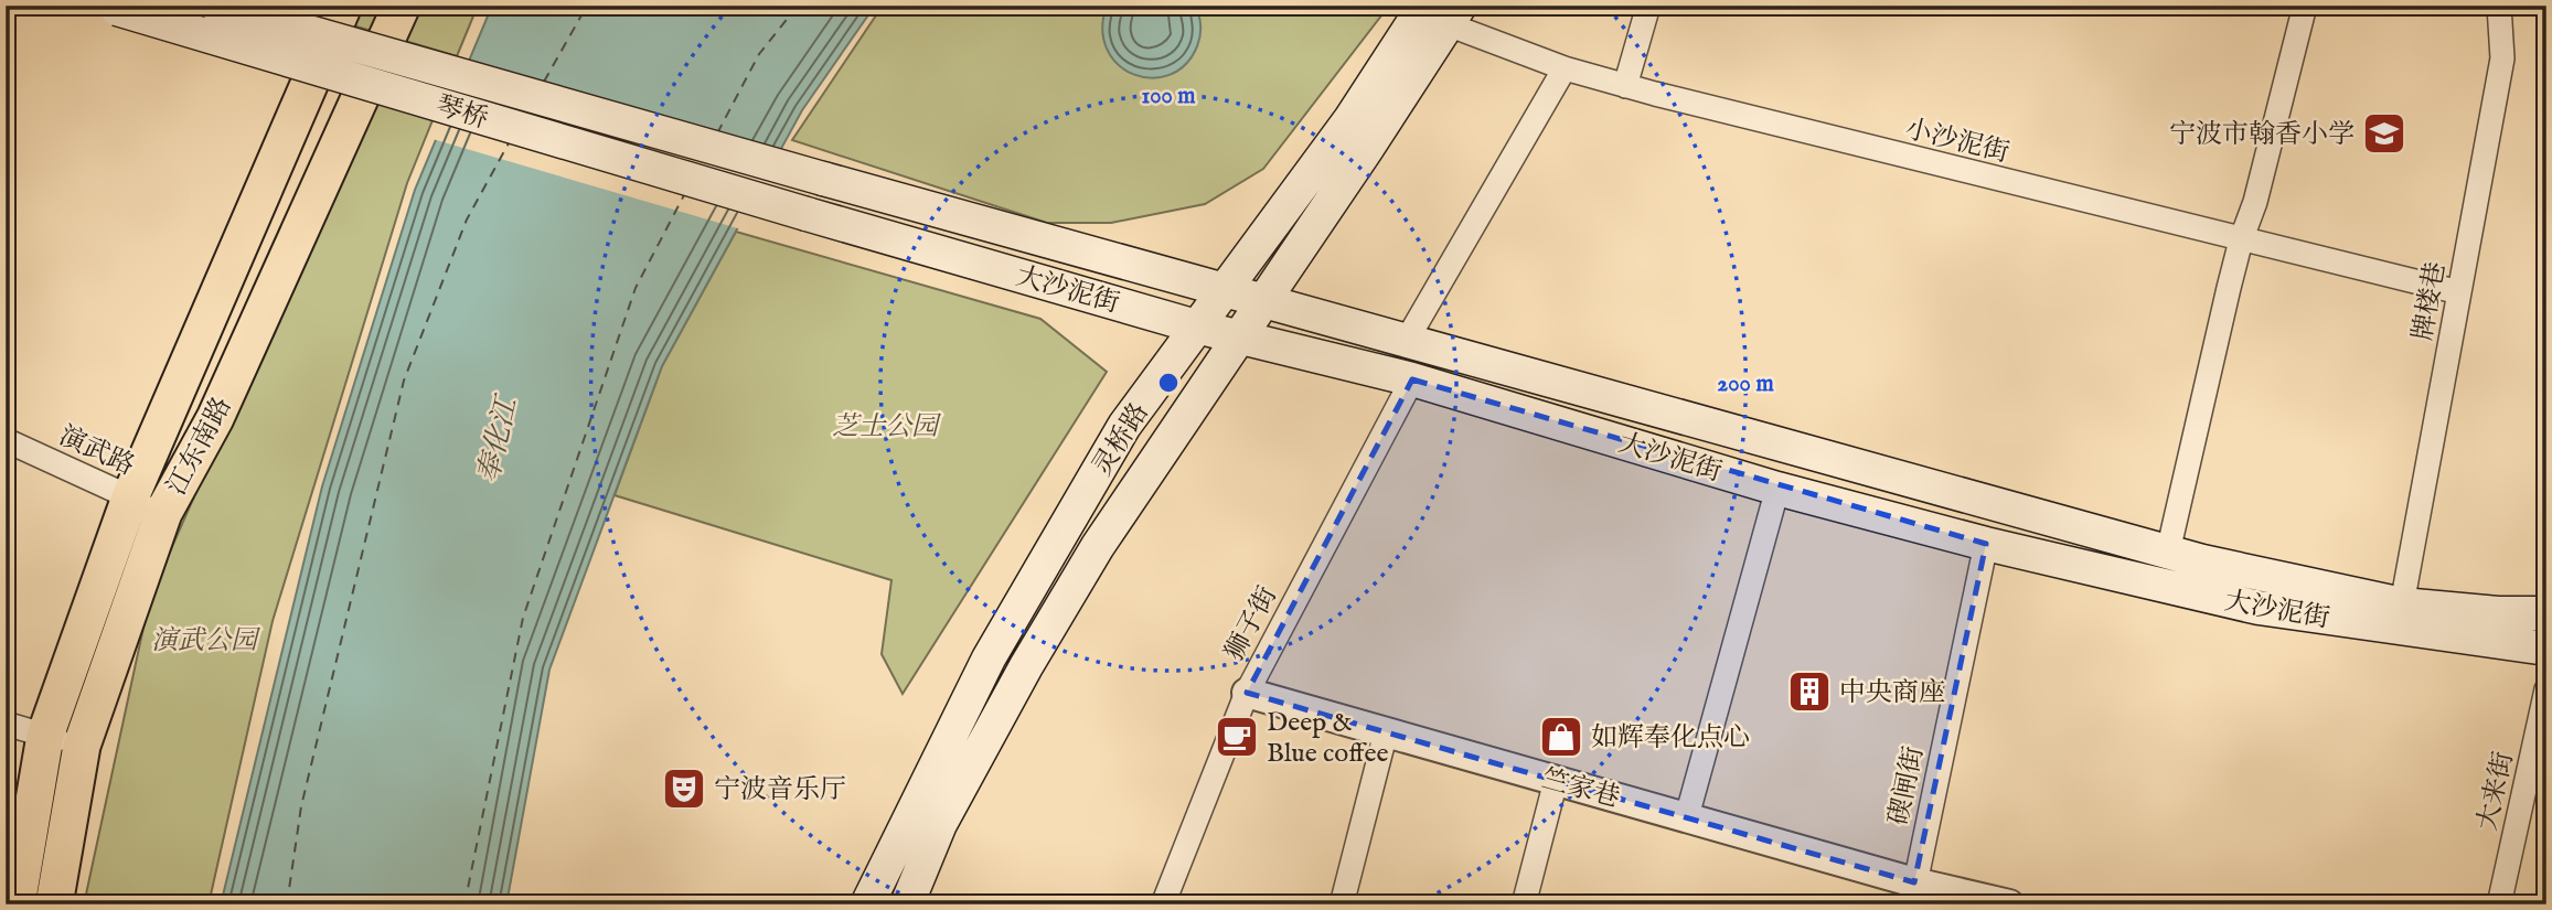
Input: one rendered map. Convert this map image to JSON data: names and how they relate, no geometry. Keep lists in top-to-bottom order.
{
  "streets": {
    "main road": [
      "琴桥",
      "大沙泥街",
      "灵桥路",
      "江东南路"
    ],
    "street": [
      "小沙泥街",
      "牌楼巷",
      "演武路",
      "狮子街",
      "碶闸街",
      "竺家巷",
      "大来街"
    ]
  },
  "crossings": [
    ["琴桥", "大沙泥街"],
    ["小沙泥街", "牌楼巷"],
    ["小沙泥街", "灵桥路"],
    ["大沙泥街", "牌楼巷"],
    ["大沙泥街", "灵桥路"],
    ["大沙泥街", "狮子街"],
    ["大沙泥街", "碶闸街"],
    ["江东南路", "演武路"],
    ["狮子街", "竺家巷"],
    ["碶闸街", "竺家巷"]
  ],
  "water": ["奉化江"],
  "parks": ["芝士公园", "演武公园"],
  "places": {
    "school or university": ["宁波市翰香小学"],
    "building": ["中央商座"],
    "cafe": ["Deep & Blue coffee"],
    "shop": ["如辉奉化点心"],
    "theatre": ["宁波音乐厅"]
  },
  "rings": ["100 m", "200 m"]
}
